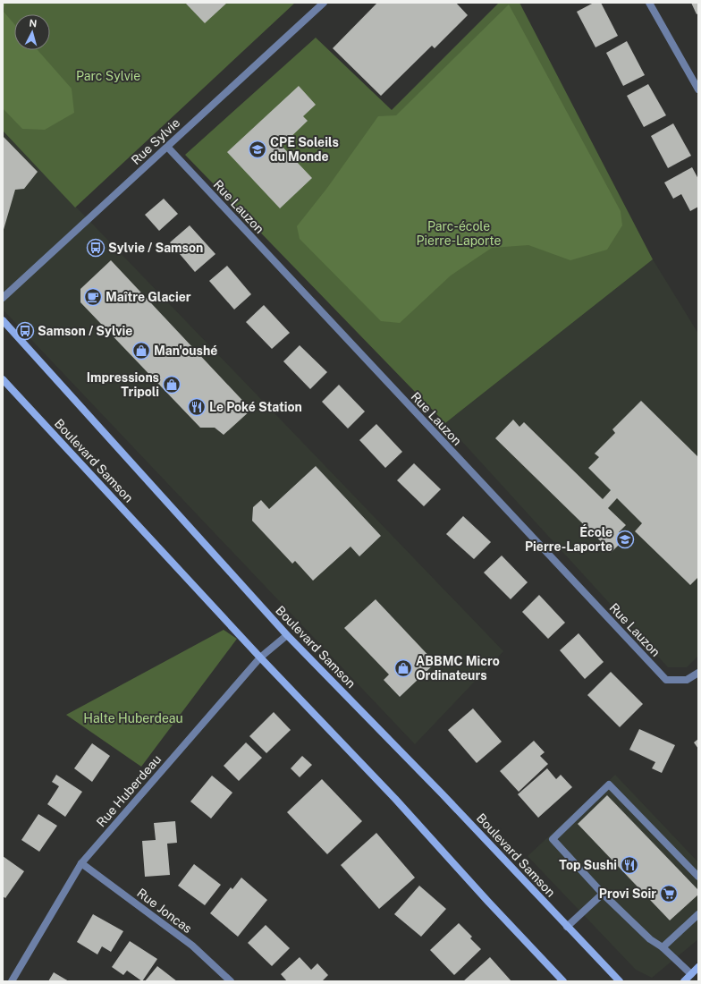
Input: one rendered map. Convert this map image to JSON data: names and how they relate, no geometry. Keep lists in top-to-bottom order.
{
  "streets": {
    "street": [
      "Rue Sylvie",
      "Rue Lauzon",
      "Boulevard Samson",
      "Rue Huberdeau",
      "Rue Joncas"
    ]
  },
  "crossings": [
    ["Rue Sylvie", "Rue Lauzon"],
    ["Boulevard Samson", "Rue Huberdeau"],
    ["Rue Huberdeau", "Rue Joncas"]
  ],
  "parks": ["Parc Sylvie", "Parc-école Pierre-Laporte", "Halte Huberdeau"],
  "places": {
    "school or university": ["CPE Soleils du Monde", "École Pierre-Laporte"],
    "bus stop": ["Sylvie / Samson", "Samson / Sylvie"],
    "cafe": ["Maître Glacier"],
    "shop": ["Man'oushé", "Impressions Tripoli", "ABBMC Micro Ordinateurs"],
    "restaurant": ["Le Poké Station", "Top Sushi"],
    "supermarket": ["Provi Soir"]
  },
  "north": "top"
}
